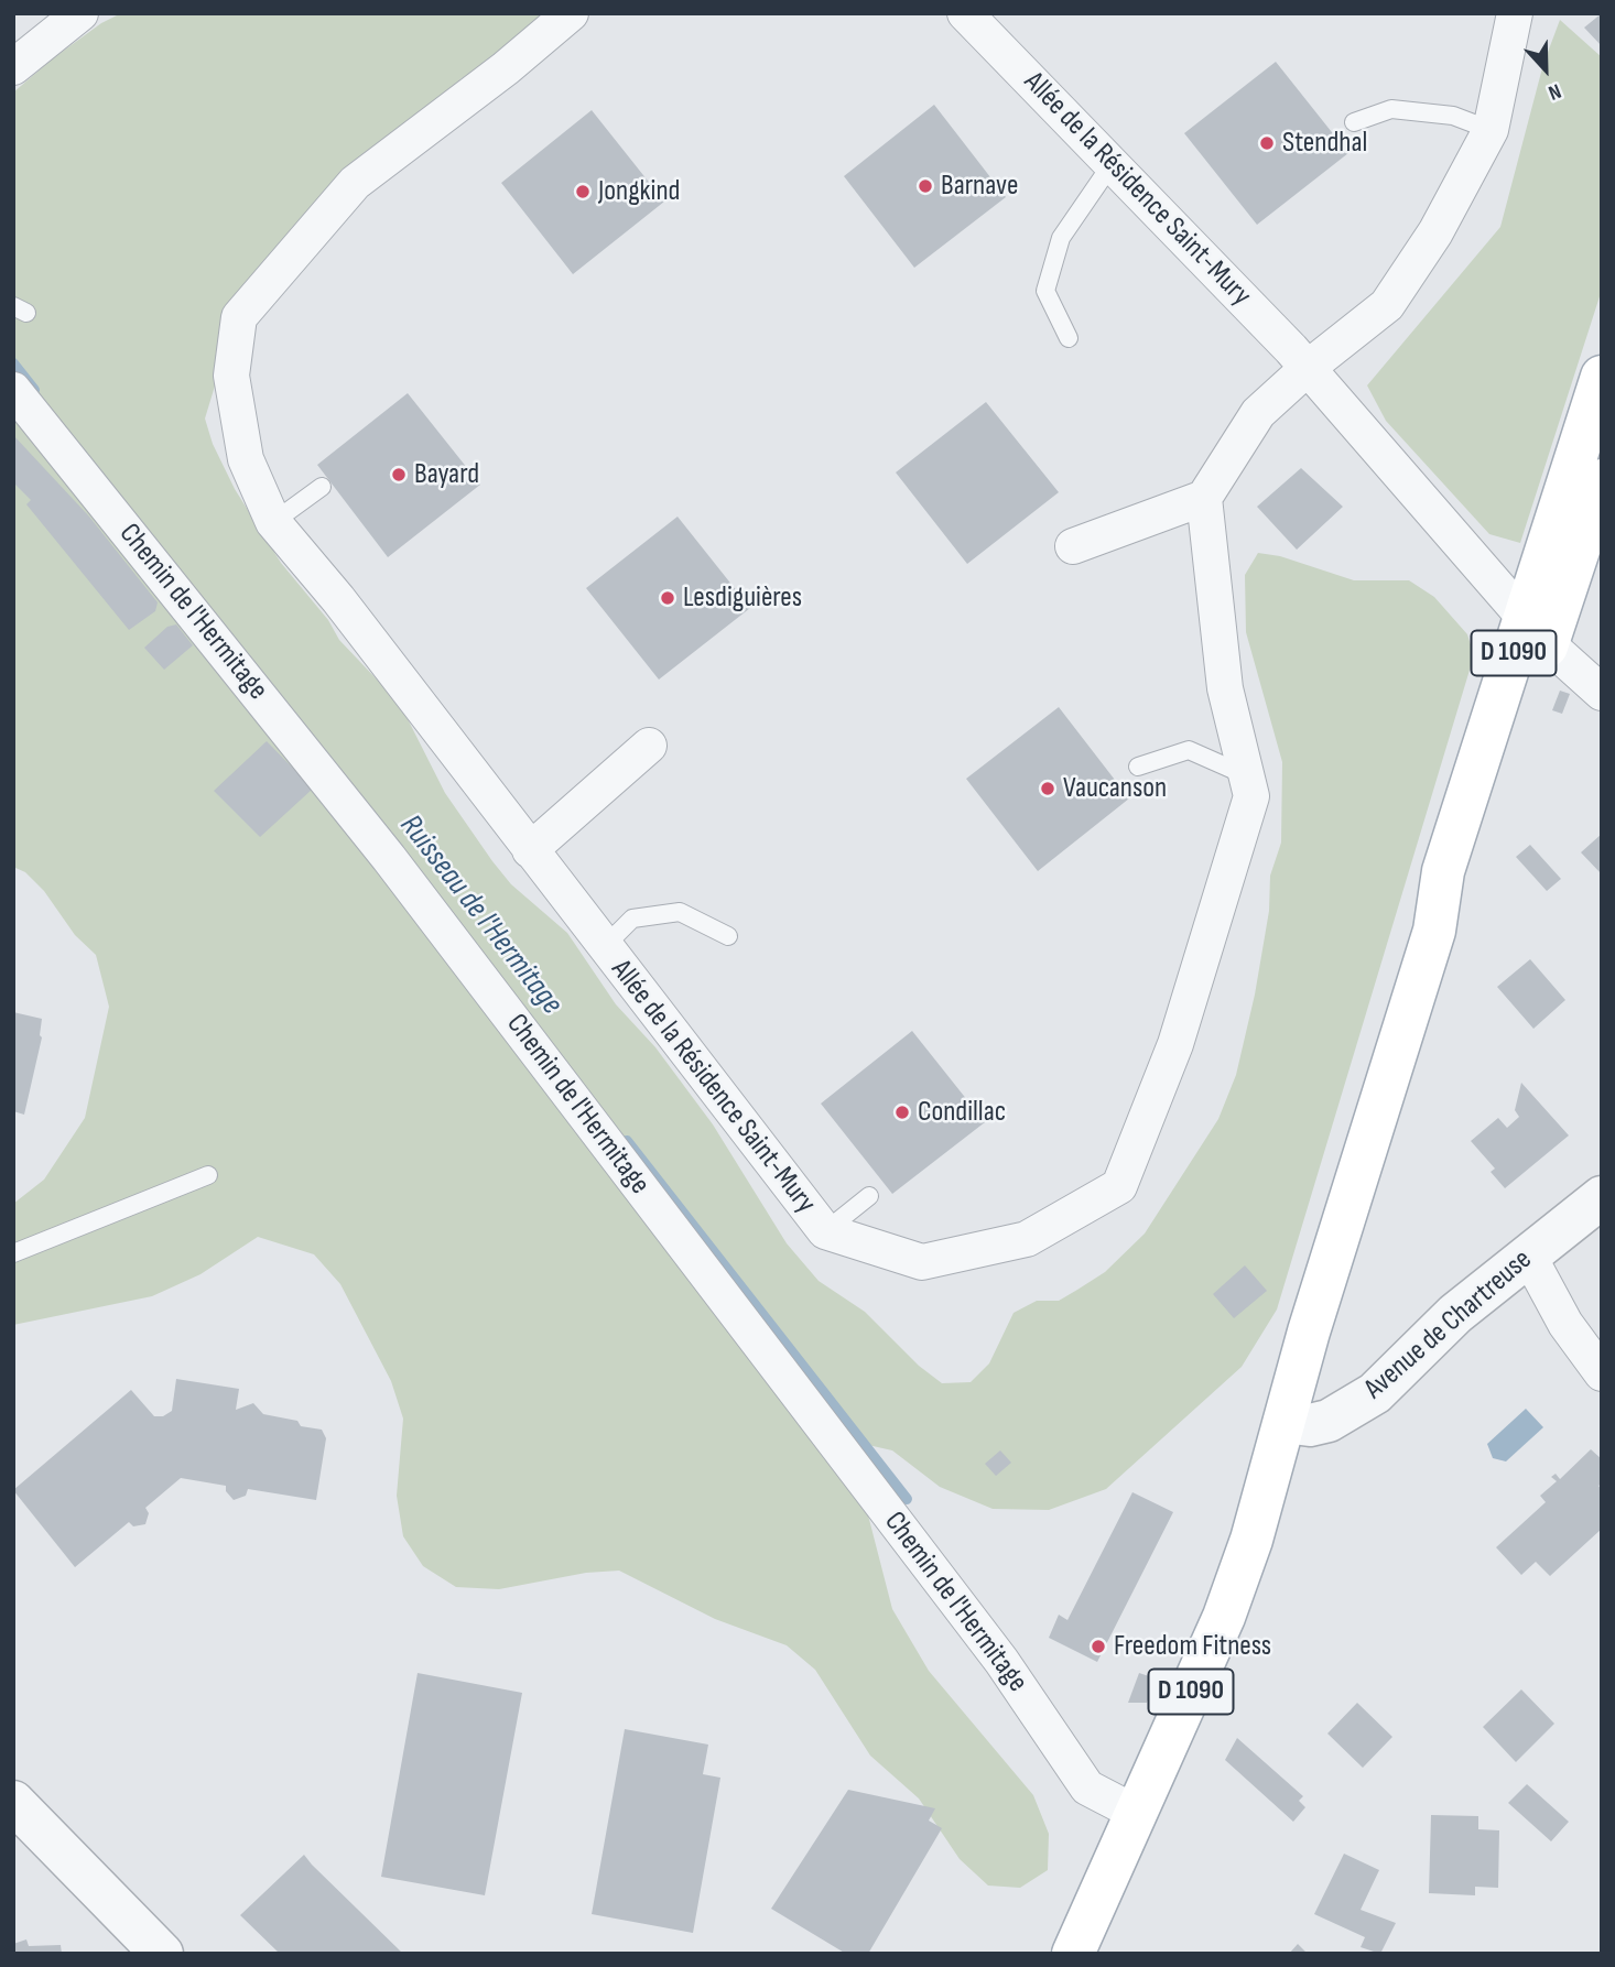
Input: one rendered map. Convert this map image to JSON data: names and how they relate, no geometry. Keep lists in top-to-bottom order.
{
  "streets": {
    "main road": ["D 1090"],
    "street": ["Allée de la Résidence Saint-Mury", "Chemin de l'Hermitage", "Avenue de Chartreuse"]
  },
  "crossings": [
    ["Allée de la Résidence Saint-Mury", "D 1090"],
    ["Chemin de l'Hermitage", "D 1090"],
    ["D 1090", "Avenue de Chartreuse"]
  ],
  "water": ["Ruisseau de l'Hermitage"],
  "places": [
    "Stendhal",
    "Barnave",
    "Jongkind",
    "Bayard",
    "Lesdiguières",
    "Vaucanson",
    "Condillac",
    "Freedom Fitness"
  ],
  "north": "bottom"
}
